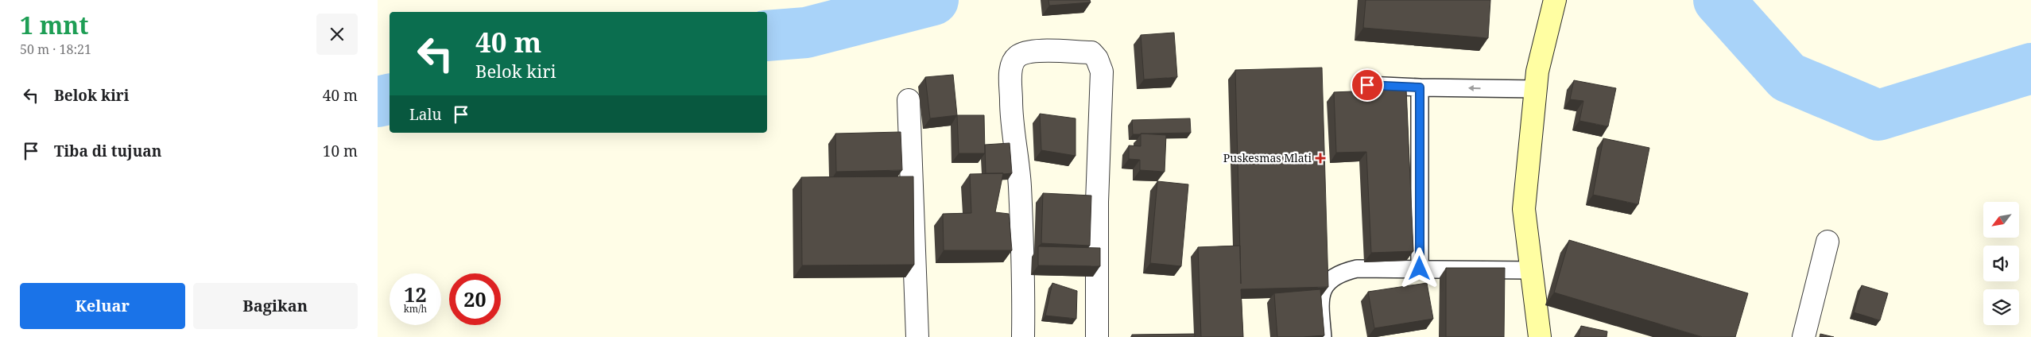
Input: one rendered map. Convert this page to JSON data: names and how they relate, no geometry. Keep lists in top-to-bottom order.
{
  "places": {
    "health": ["Puskesmas Mlati"]
  },
  "north": "bottom left",
  "page": {
    "heading": ["1 mnt", "50 m · 18:21"],
    "turn": ["40 m", "Belok kiri"],
    "list": [
      {
        "name": "Belok kiri",
        "value": "40 m"
      },
      {
        "name": "Tiba di tujuan",
        "value": "10 m"
      }
    ],
    "then": "Lalu",
    "speed": "12 km/h",
    "limit": "20",
    "buttons": ["Keluar", "Bagikan"]
  }
}
